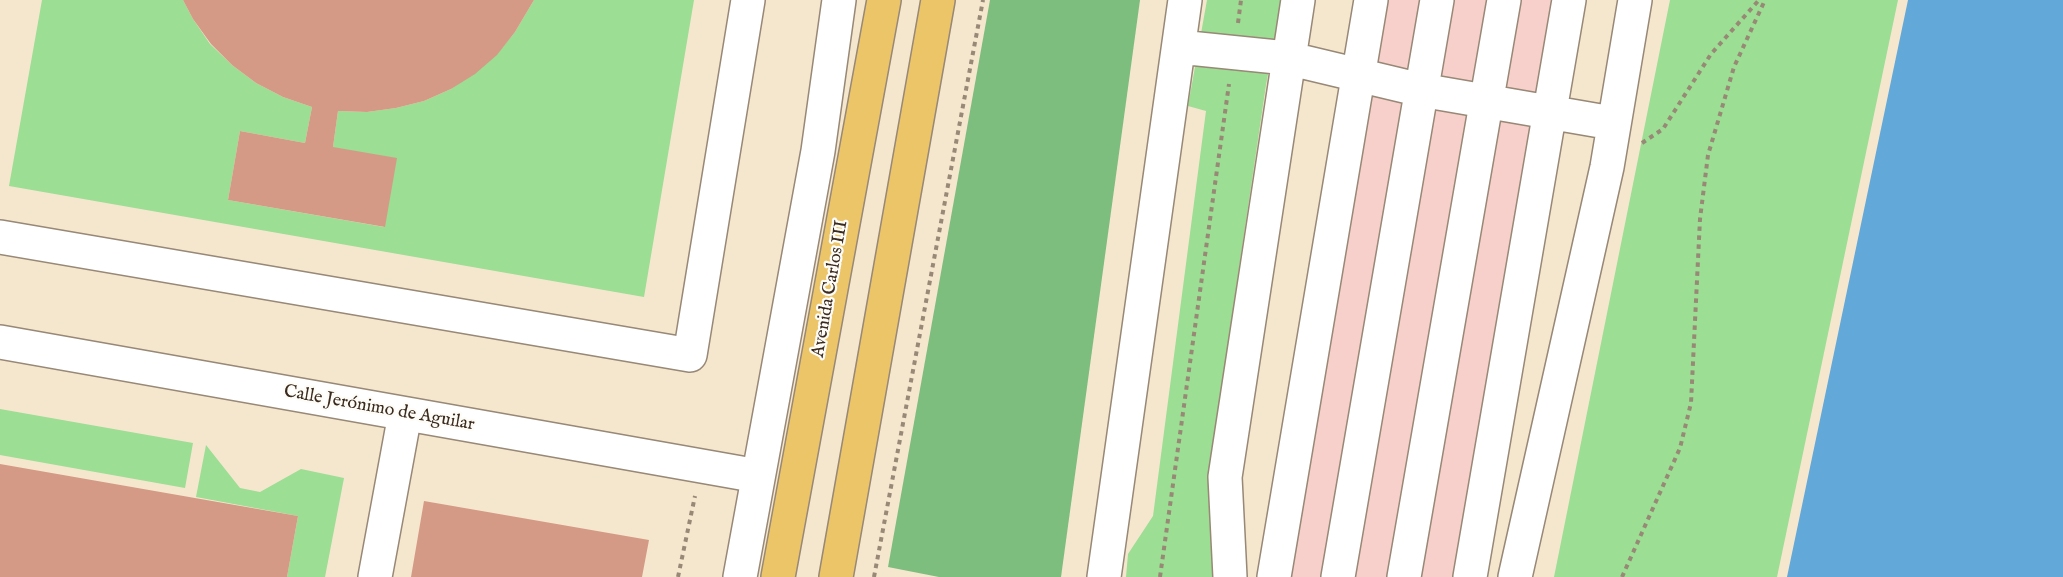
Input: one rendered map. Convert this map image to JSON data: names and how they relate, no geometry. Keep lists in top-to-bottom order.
{
  "streets": {
    "main road": ["Avenida Carlos III"],
    "street": ["Calle Jerónimo de Aguilar"]
  }
}
